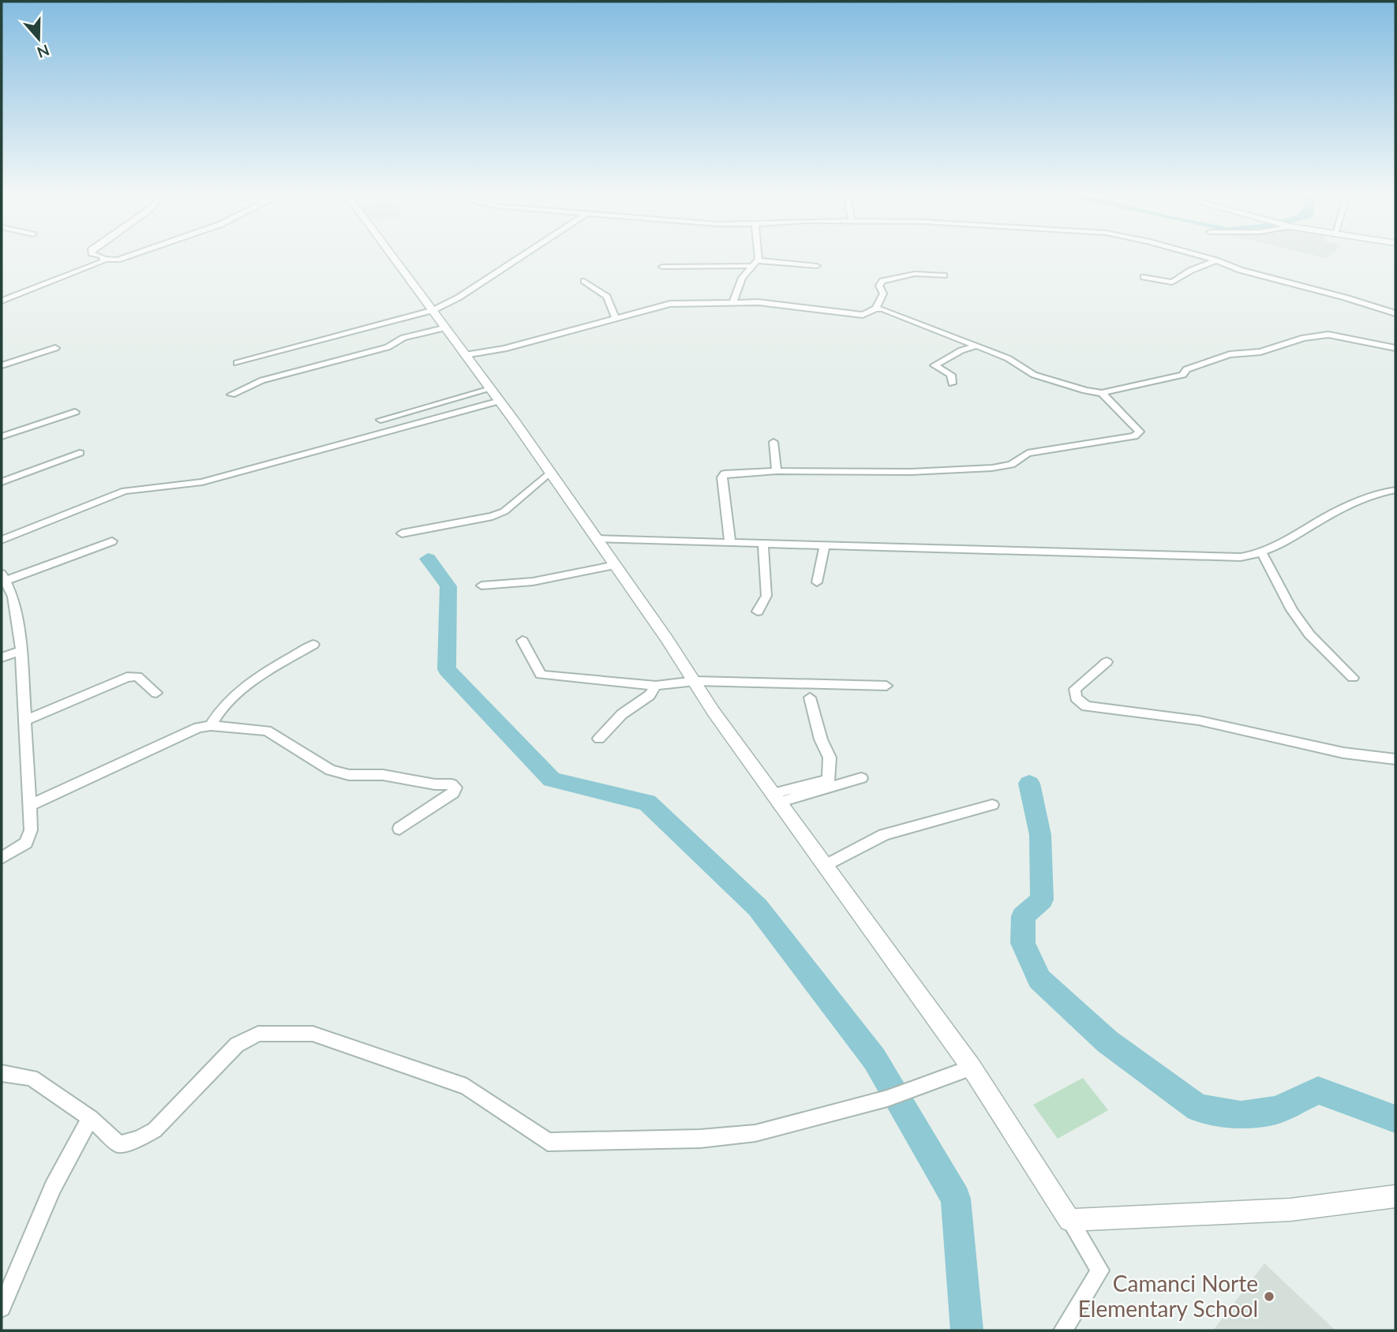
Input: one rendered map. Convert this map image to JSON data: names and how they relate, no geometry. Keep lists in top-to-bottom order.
{
  "places": ["Camanci Norte Elementary School"],
  "north": "bottom"
}
